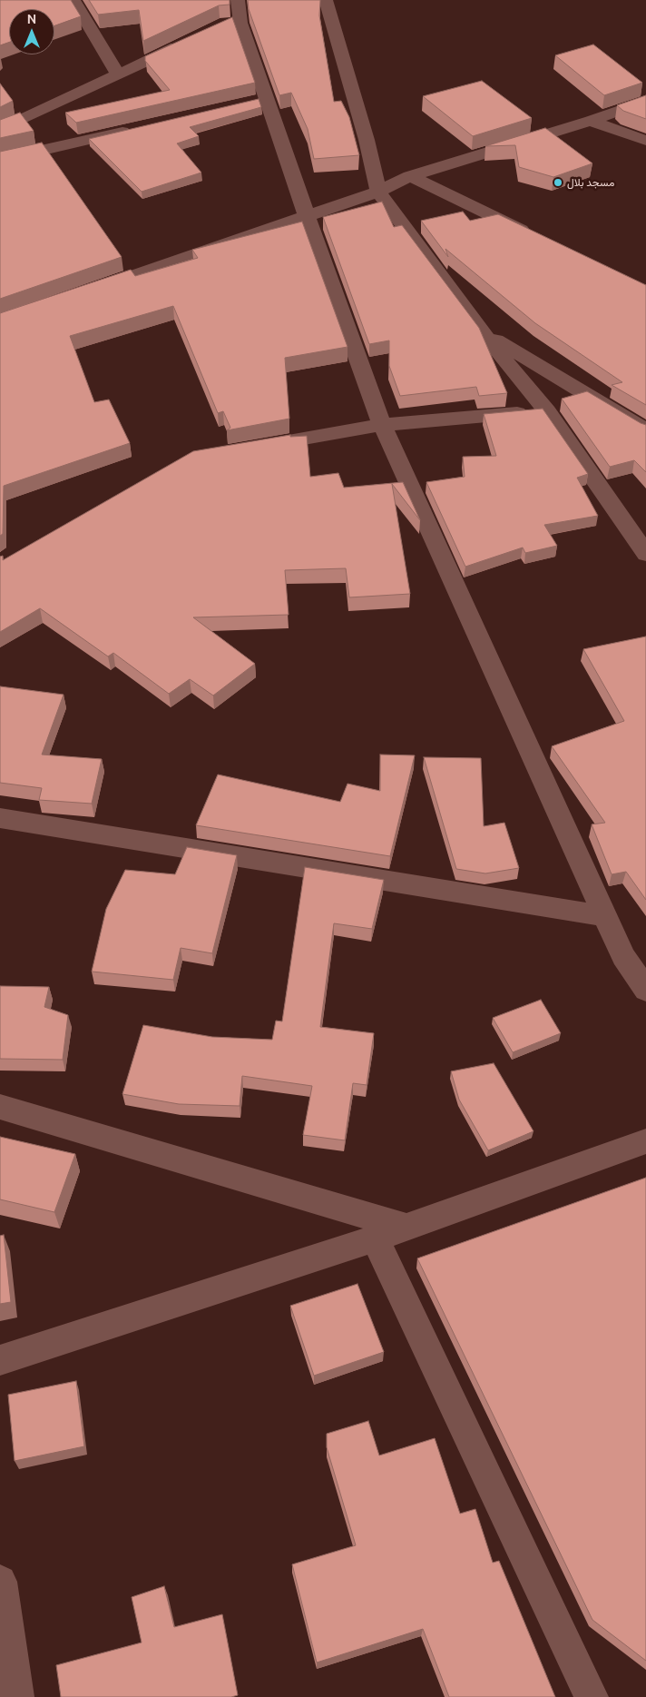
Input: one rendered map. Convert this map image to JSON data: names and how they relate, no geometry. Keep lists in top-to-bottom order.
{
  "places": ["مسجد بلال"],
  "north": "top"
}
